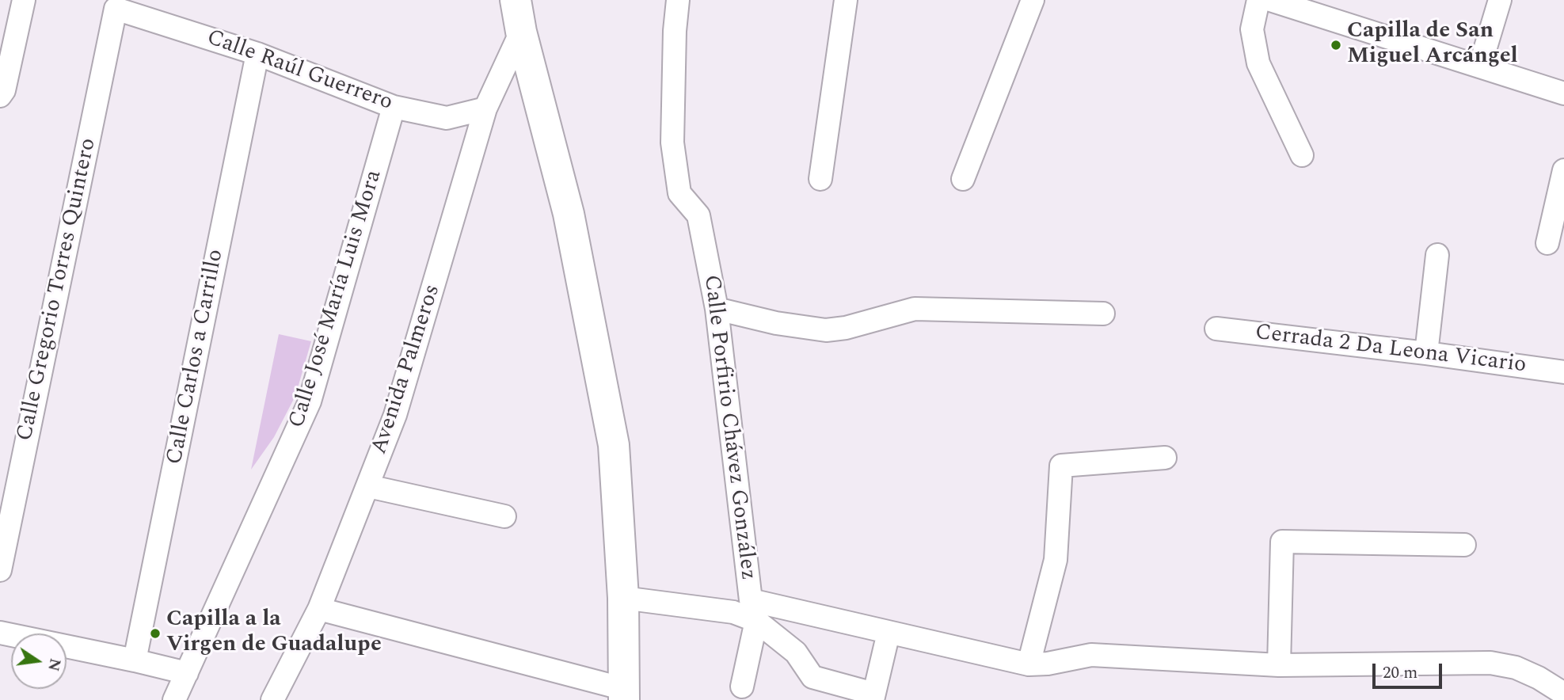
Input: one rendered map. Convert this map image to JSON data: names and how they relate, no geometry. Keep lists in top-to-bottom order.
{
  "streets": {
    "street": [
      "Calle Raúl Guerrero",
      "Calle Gregorio Torres Quintero",
      "Calle José María Luis Mora",
      "Cerrada 2 Da Leona Vicario",
      "Calle Carlos a Carrillo",
      "Avenida Palmeros",
      "Calle Porfirio Chávez González"
    ]
  },
  "crossings": [
    ["Calle Raúl Guerrero", "Calle Gregorio Torres Quintero"],
    ["Calle Raúl Guerrero", "Calle José María Luis Mora"],
    ["Calle Raúl Guerrero", "Calle Carlos a Carrillo"],
    ["Calle Raúl Guerrero", "Avenida Palmeros"]
  ],
  "places": ["Capilla de San Miguel Arcángel", "Capilla a la Virgen de Guadalupe"],
  "scale_bar": "20 m",
  "north": "right"
}
